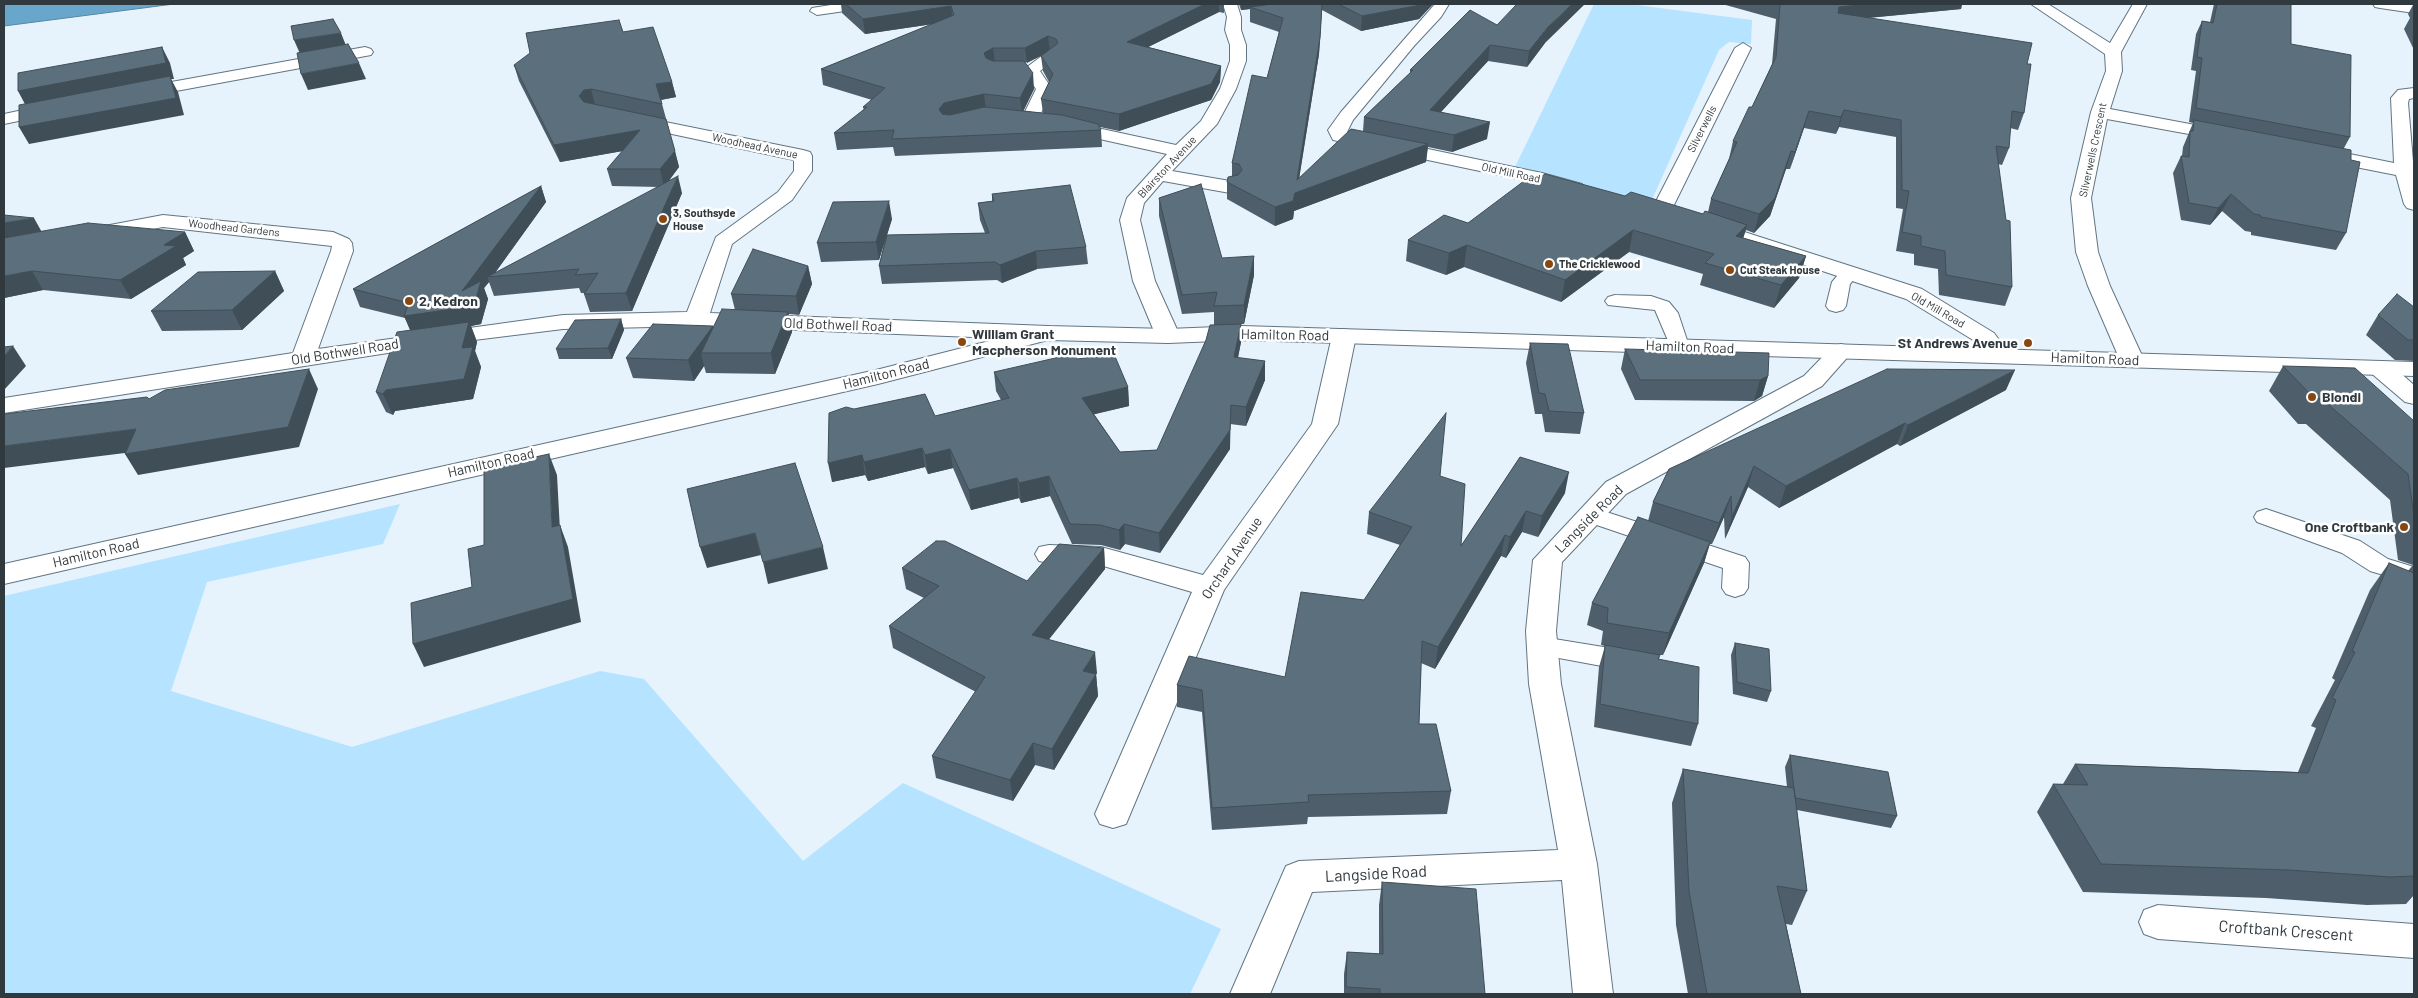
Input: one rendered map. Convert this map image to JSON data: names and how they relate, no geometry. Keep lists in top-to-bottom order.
{
  "streets": {
    "street": [
      "Silverwells",
      "Woodhead Avenue",
      "Silverwells Crescent",
      "Blairston Avenue",
      "Old Mill Road",
      "Woodhead Gardens",
      "Old Bothwell Road",
      "Hamilton Road",
      "Langside Road",
      "Orchard Avenue",
      "Croftbank Crescent"
    ]
  },
  "crossings": [
    ["Silverwells", "Old Mill Road"],
    ["Woodhead Avenue", "Old Bothwell Road"],
    ["Silverwells Crescent", "Hamilton Road"],
    ["Blairston Avenue", "Hamilton Road"],
    ["Old Mill Road", "Hamilton Road"],
    ["Woodhead Gardens", "Old Bothwell Road"],
    ["Old Bothwell Road", "Hamilton Road"],
    ["Hamilton Road", "Langside Road"],
    ["Hamilton Road", "Orchard Avenue"]
  ],
  "places": [
    "3, Southsyde House",
    "The Cricklewood",
    "Cut Steak House",
    "2, Kedron",
    "William Grant Macpherson Monument",
    "St Andrews Avenue",
    "Blondi",
    "One Croftbank"
  ]
}
